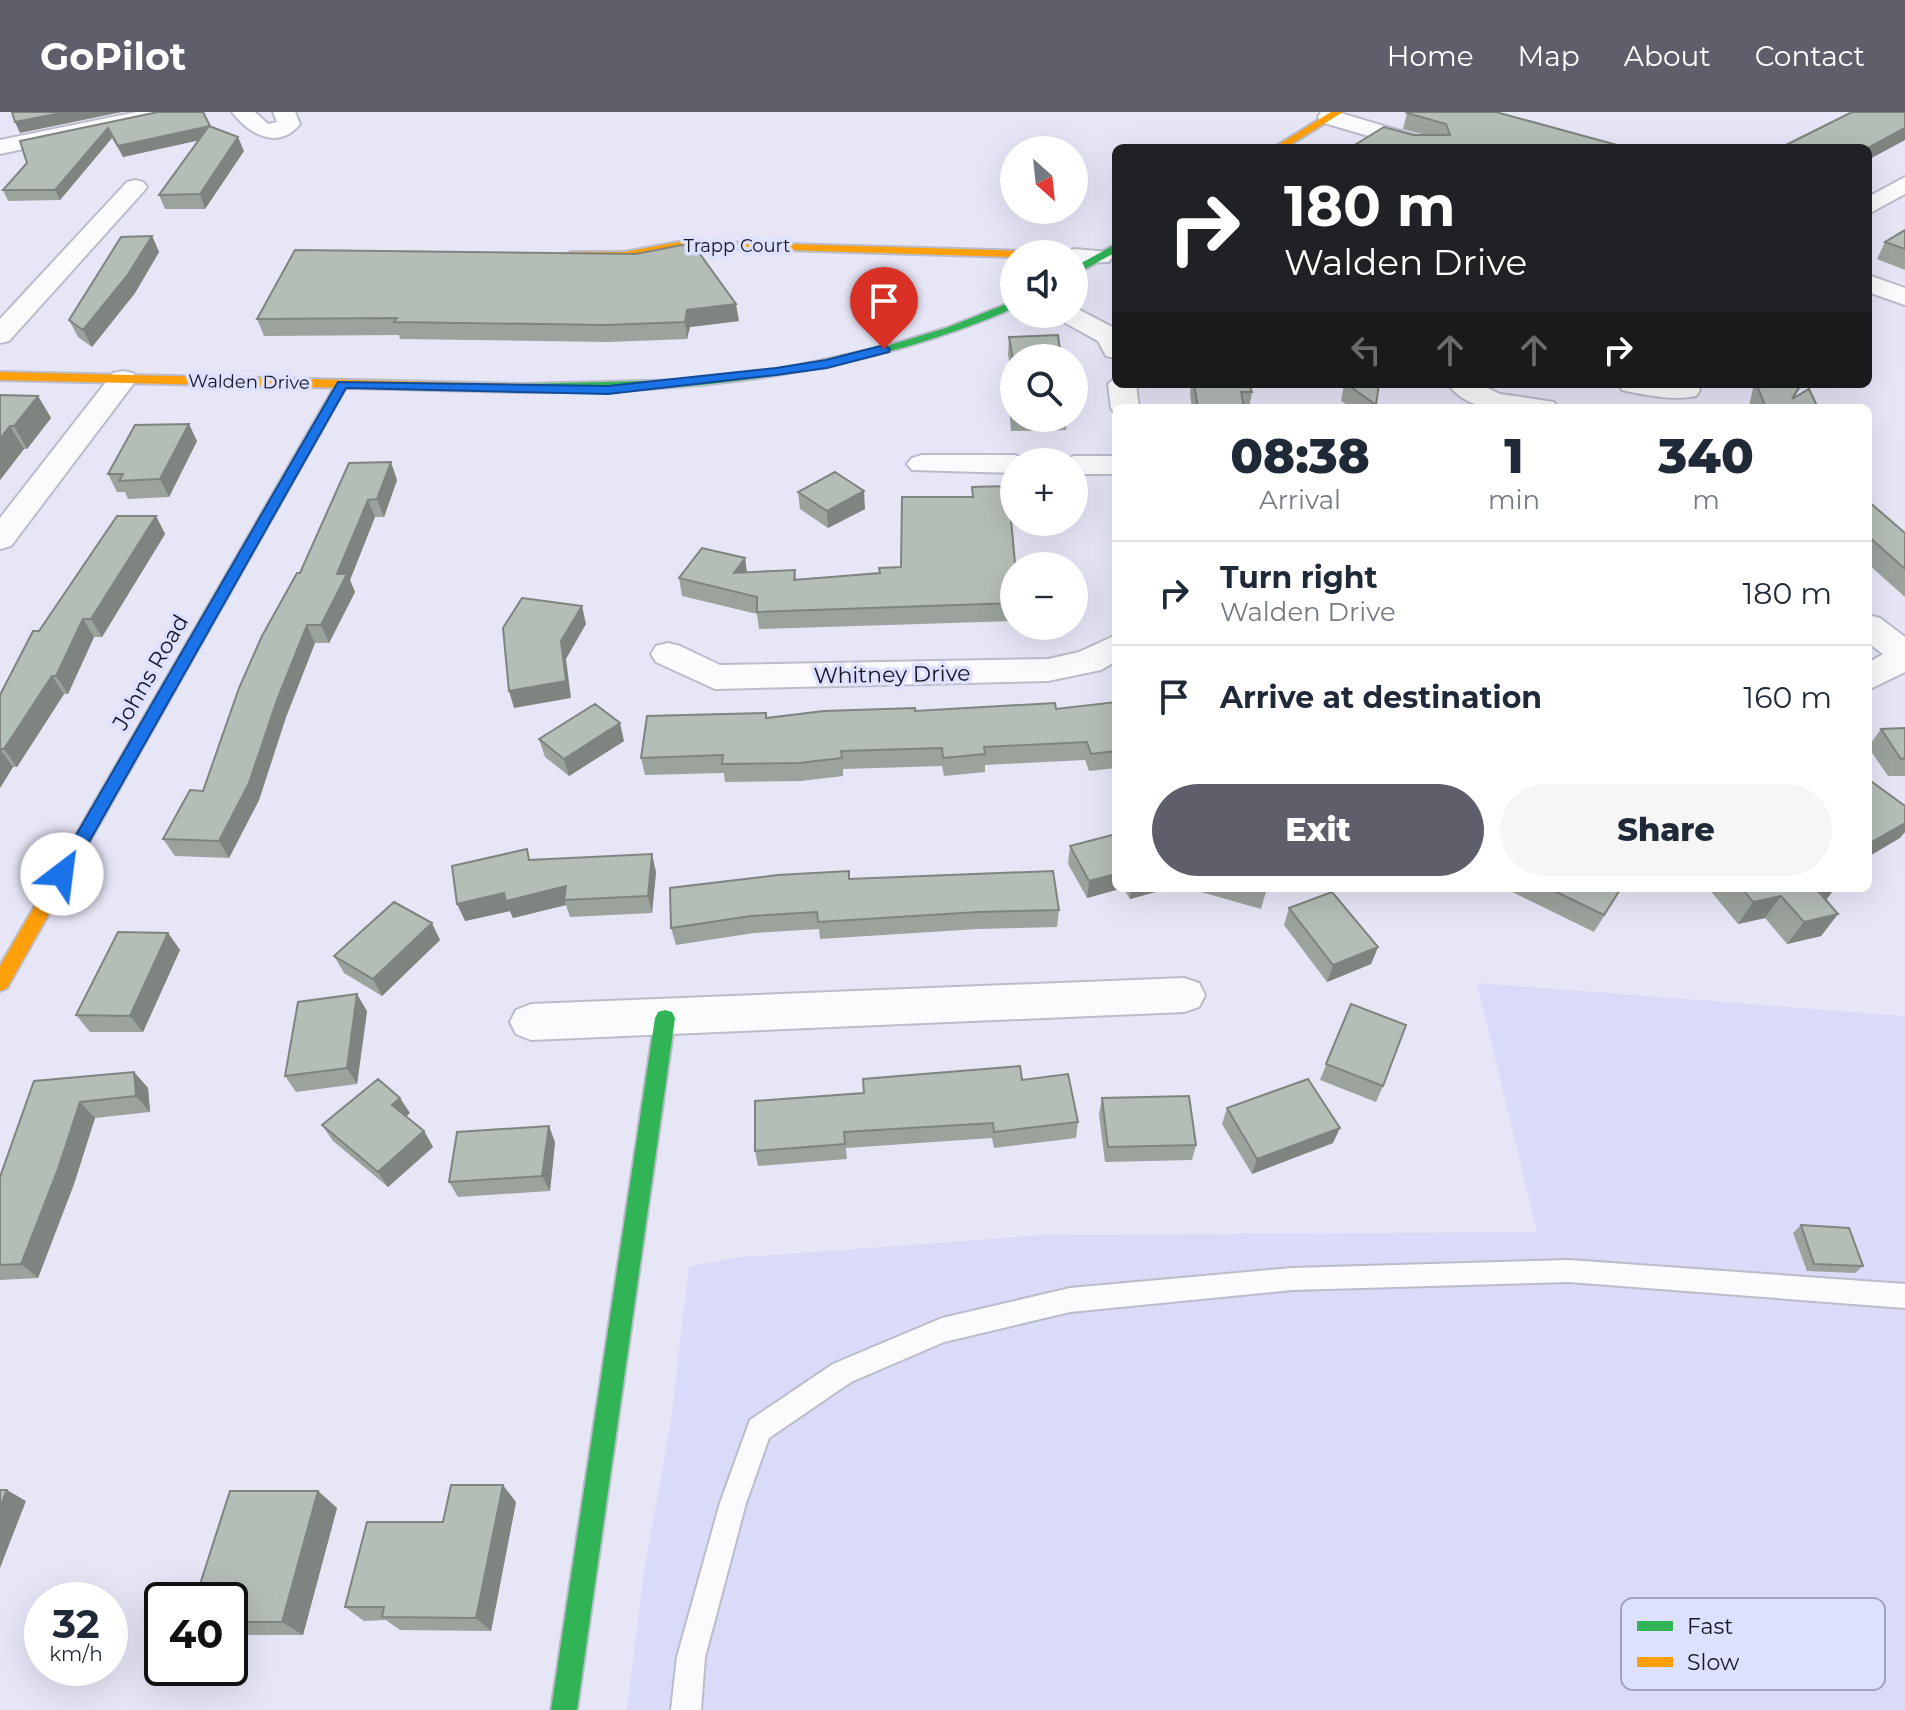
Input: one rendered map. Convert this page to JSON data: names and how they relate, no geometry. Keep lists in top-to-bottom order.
{
  "streets": {
    "street": [
      "Trapp Court",
      "Walden Drive",
      "Johns Road",
      "Whitney Drive"
    ]
  },
  "crossings": [
    ["Walden Drive", "Johns Road"]
  ],
  "legend": ["Fast", "Slow"],
  "north": "bottom right",
  "page": {
    "header": "GoPilot",
    "nav": [
      "Home",
      "Map",
      "About",
      "Contact"
    ],
    "map_buttons": ["+", "−"],
    "turn": ["180 m", "Walden Drive"],
    "eta": [
      "08:38",
      "Arrival",
      "1",
      "min",
      "340",
      "m"
    ],
    "list": [
      {
        "name": "Turn right",
        "note": "Walden Drive",
        "value": "180 m"
      },
      {
        "name": "Arrive at destination",
        "value": "160 m"
      }
    ],
    "buttons": ["Exit", "Share"],
    "speed": "32 km/h",
    "limit": "40"
  }
}
